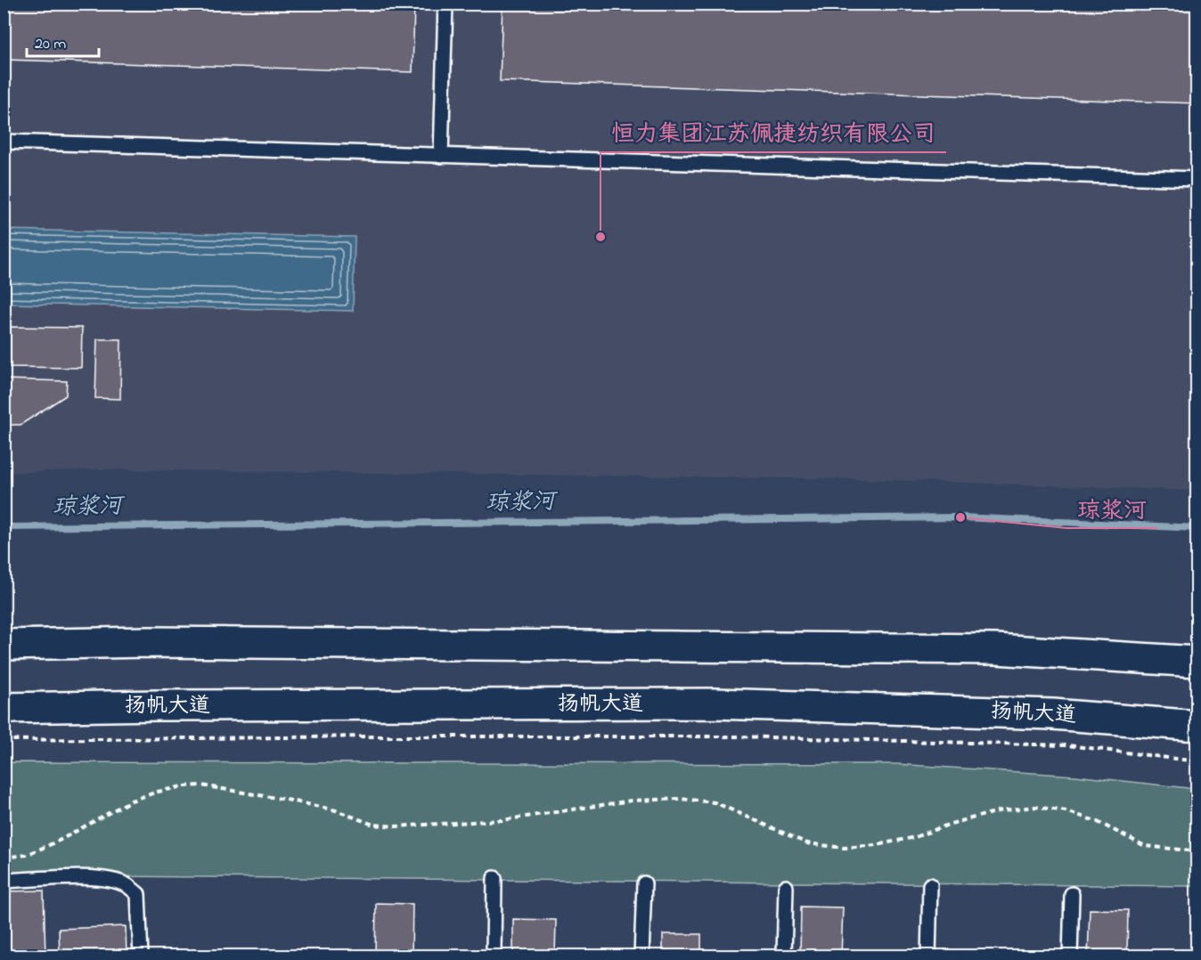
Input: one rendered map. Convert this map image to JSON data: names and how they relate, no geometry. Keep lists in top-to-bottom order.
{
  "streets": {
    "main road": ["扬帆大道"]
  },
  "water": ["琼浆河"],
  "places": ["恒力集团江苏佩捷纺织有限公司", "琼浆河"],
  "scale_bar": "20 m"
}
